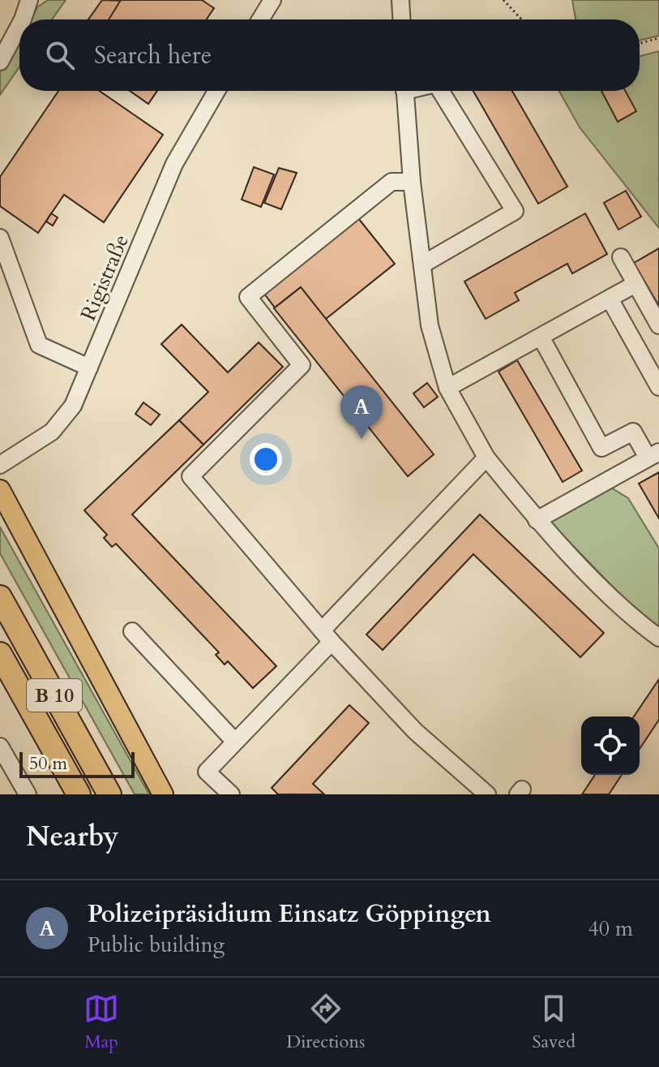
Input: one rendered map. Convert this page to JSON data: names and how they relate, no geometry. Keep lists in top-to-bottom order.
{
  "streets": {
    "highway": ["B 10"],
    "street": ["Rigistraße"]
  },
  "scale_bar": "50 m",
  "page": {
    "search": "Search here",
    "pins": "A",
    "scale": "50 m",
    "heading": "Nearby",
    "list": [
      {
        "mark": "A",
        "name": "Polizeipräsidium Einsatz Göppingen",
        "note": "Public building",
        "value": "40 m"
      }
    ],
    "nav": ["Map", "Directions", "Saved"]
  }
}
